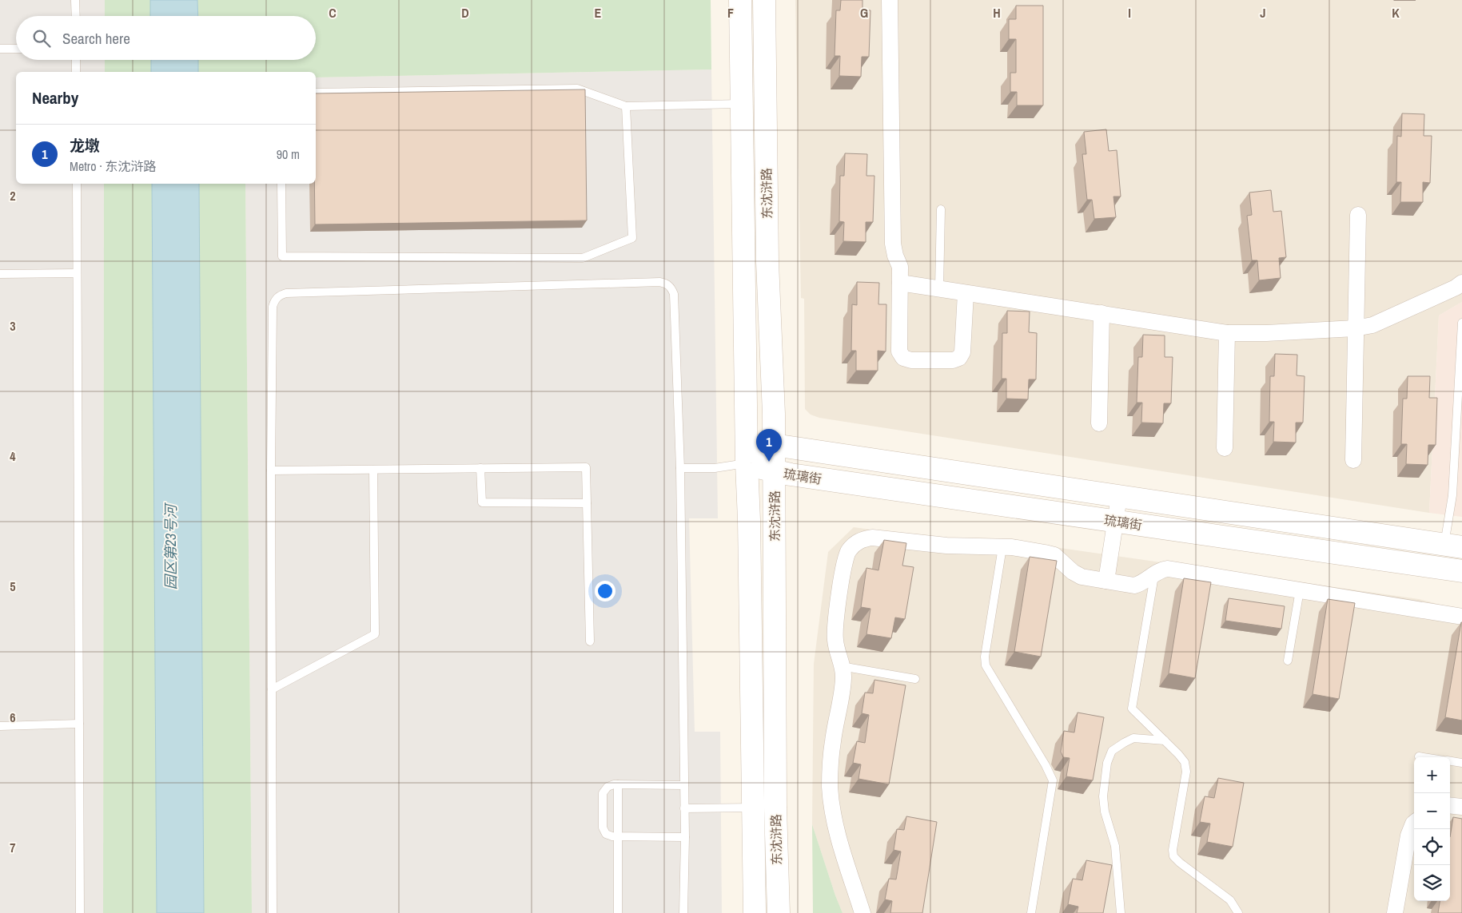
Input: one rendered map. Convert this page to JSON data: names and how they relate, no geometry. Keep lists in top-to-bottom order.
{
  "streets": {
    "main road": ["东沈浒路", "琉璃街"]
  },
  "crossings": [
    ["东沈浒路", "琉璃街"]
  ],
  "water": ["园区第23号河"],
  "page": {
    "search": "Search here",
    "heading": "Nearby",
    "list": [
      {
        "mark": "1",
        "name": "龙墩",
        "note": "Metro · 东沈浒路",
        "value": "90 m"
      }
    ],
    "pins": "1",
    "map_buttons": ["+", "−"]
  },
  "grid": {
    "columns": [
      "C",
      "D",
      "E",
      "F",
      "G",
      "H",
      "I",
      "J",
      "K"
    ],
    "rows": [
      "2",
      "3",
      "4",
      "5",
      "6",
      "7"
    ]
  }
}
